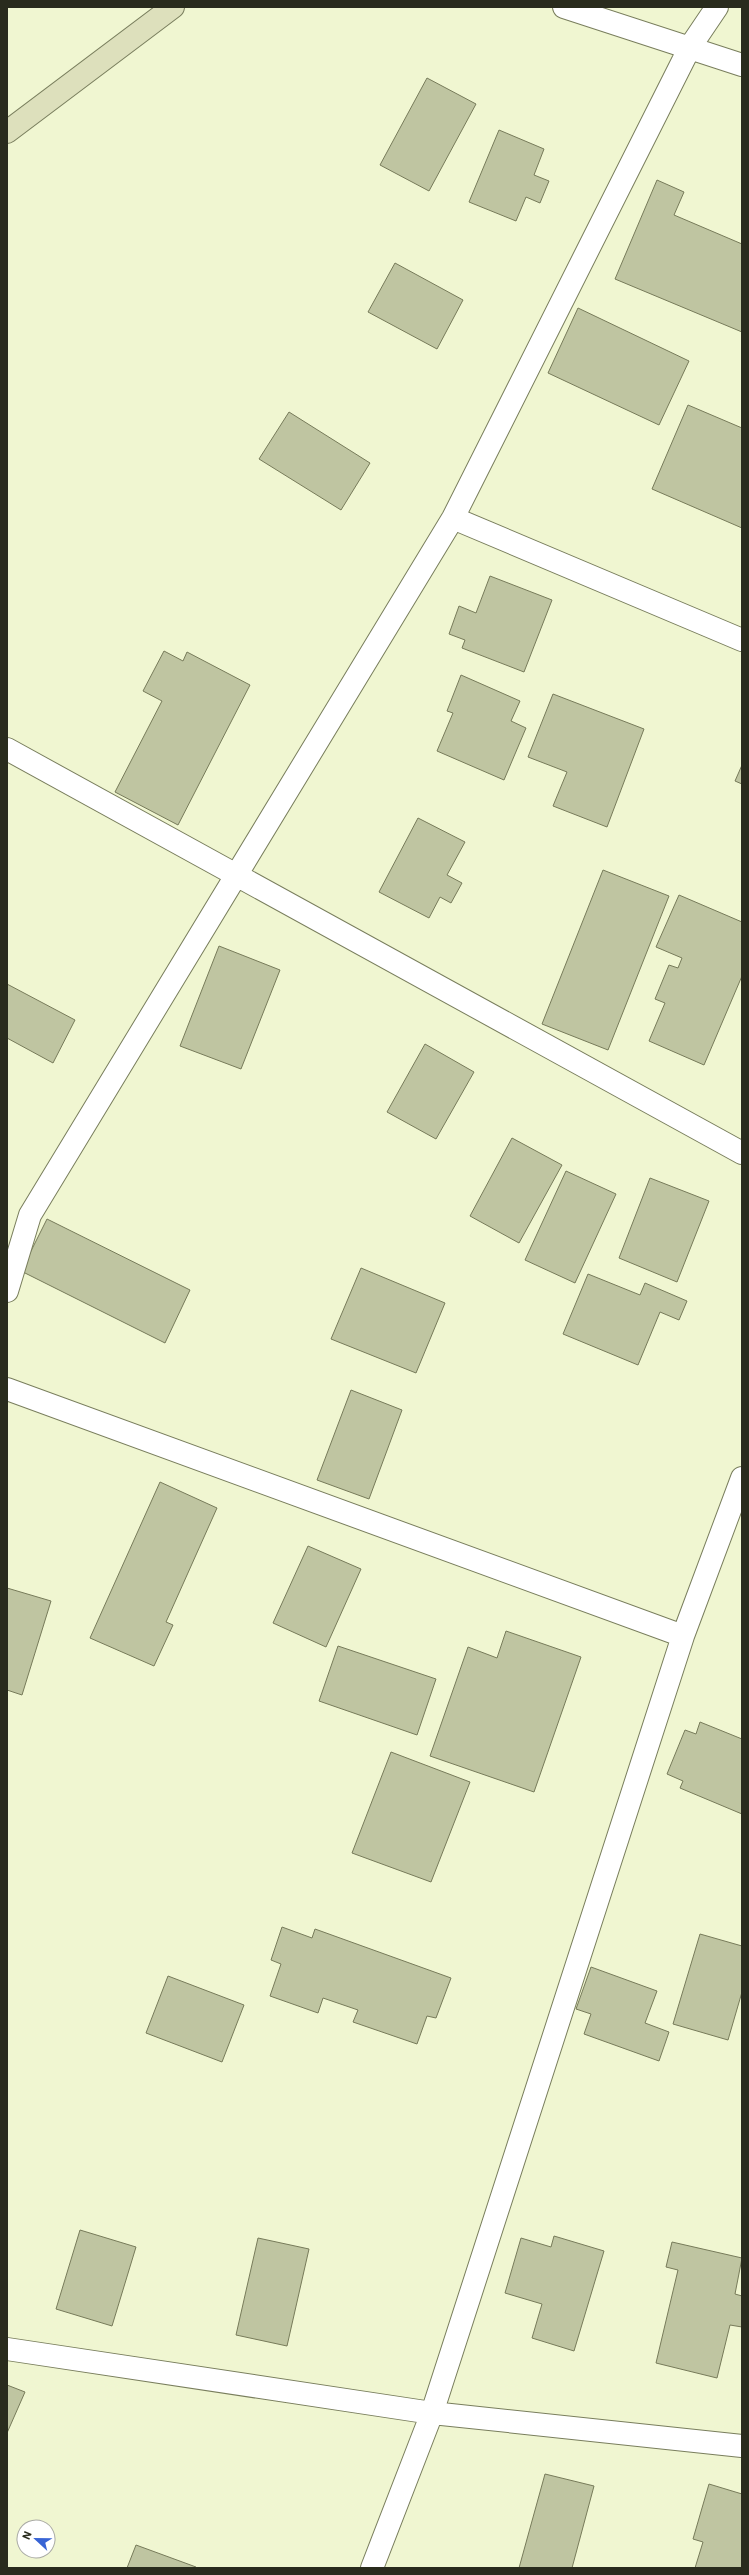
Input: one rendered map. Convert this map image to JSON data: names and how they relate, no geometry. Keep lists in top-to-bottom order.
{
  "north": "left"
}
